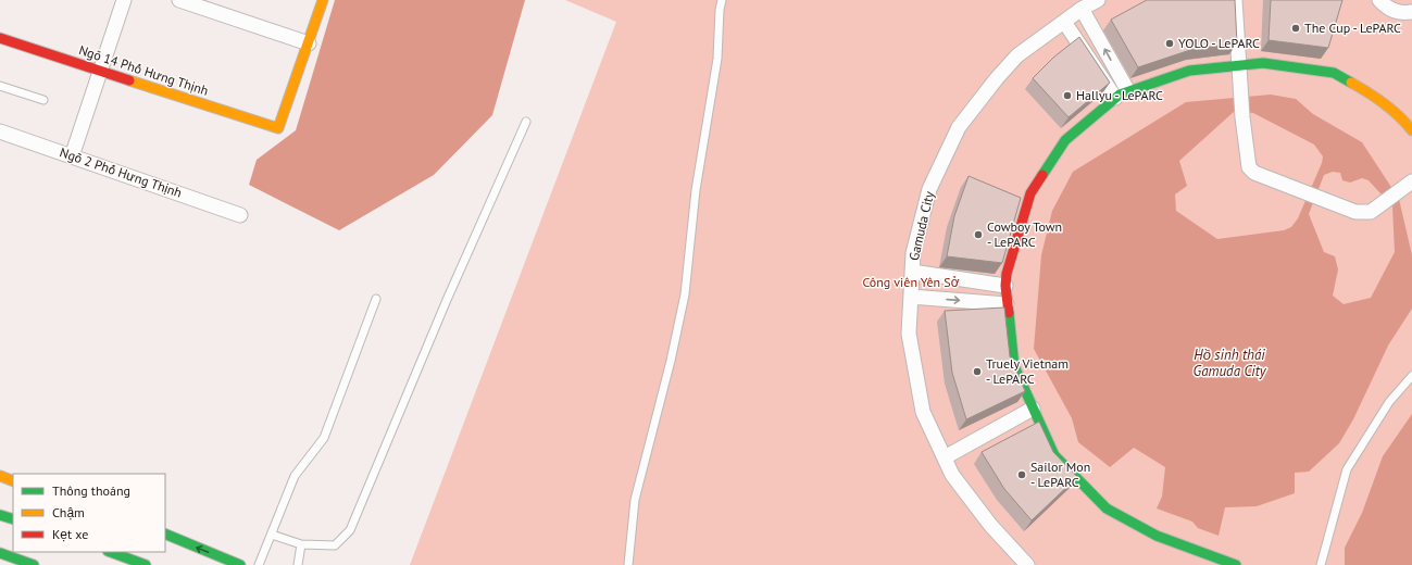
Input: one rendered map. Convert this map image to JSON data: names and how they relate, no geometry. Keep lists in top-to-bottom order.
{
  "streets": {
    "main road": ["Ngõ 14 Phố Hưng Thịnh"],
    "street": ["Ngõ 2 Phố Hưng Thịnh", "Gamuda City"]
  },
  "water": ["Hồ sinh thái Gamuda City"],
  "parks": ["Công viên Yên Sở"],
  "places": [
    "The Cup - LePARC",
    "YOLO - LePARC",
    "Hallyu - LePARC",
    "Cowboy Town - LePARC",
    "Truely Vietnam - LePARC",
    "Sailor Mon - LePARC"
  ],
  "legend": ["Thông thoáng", "Chậm", "Kẹt xe"]
}
